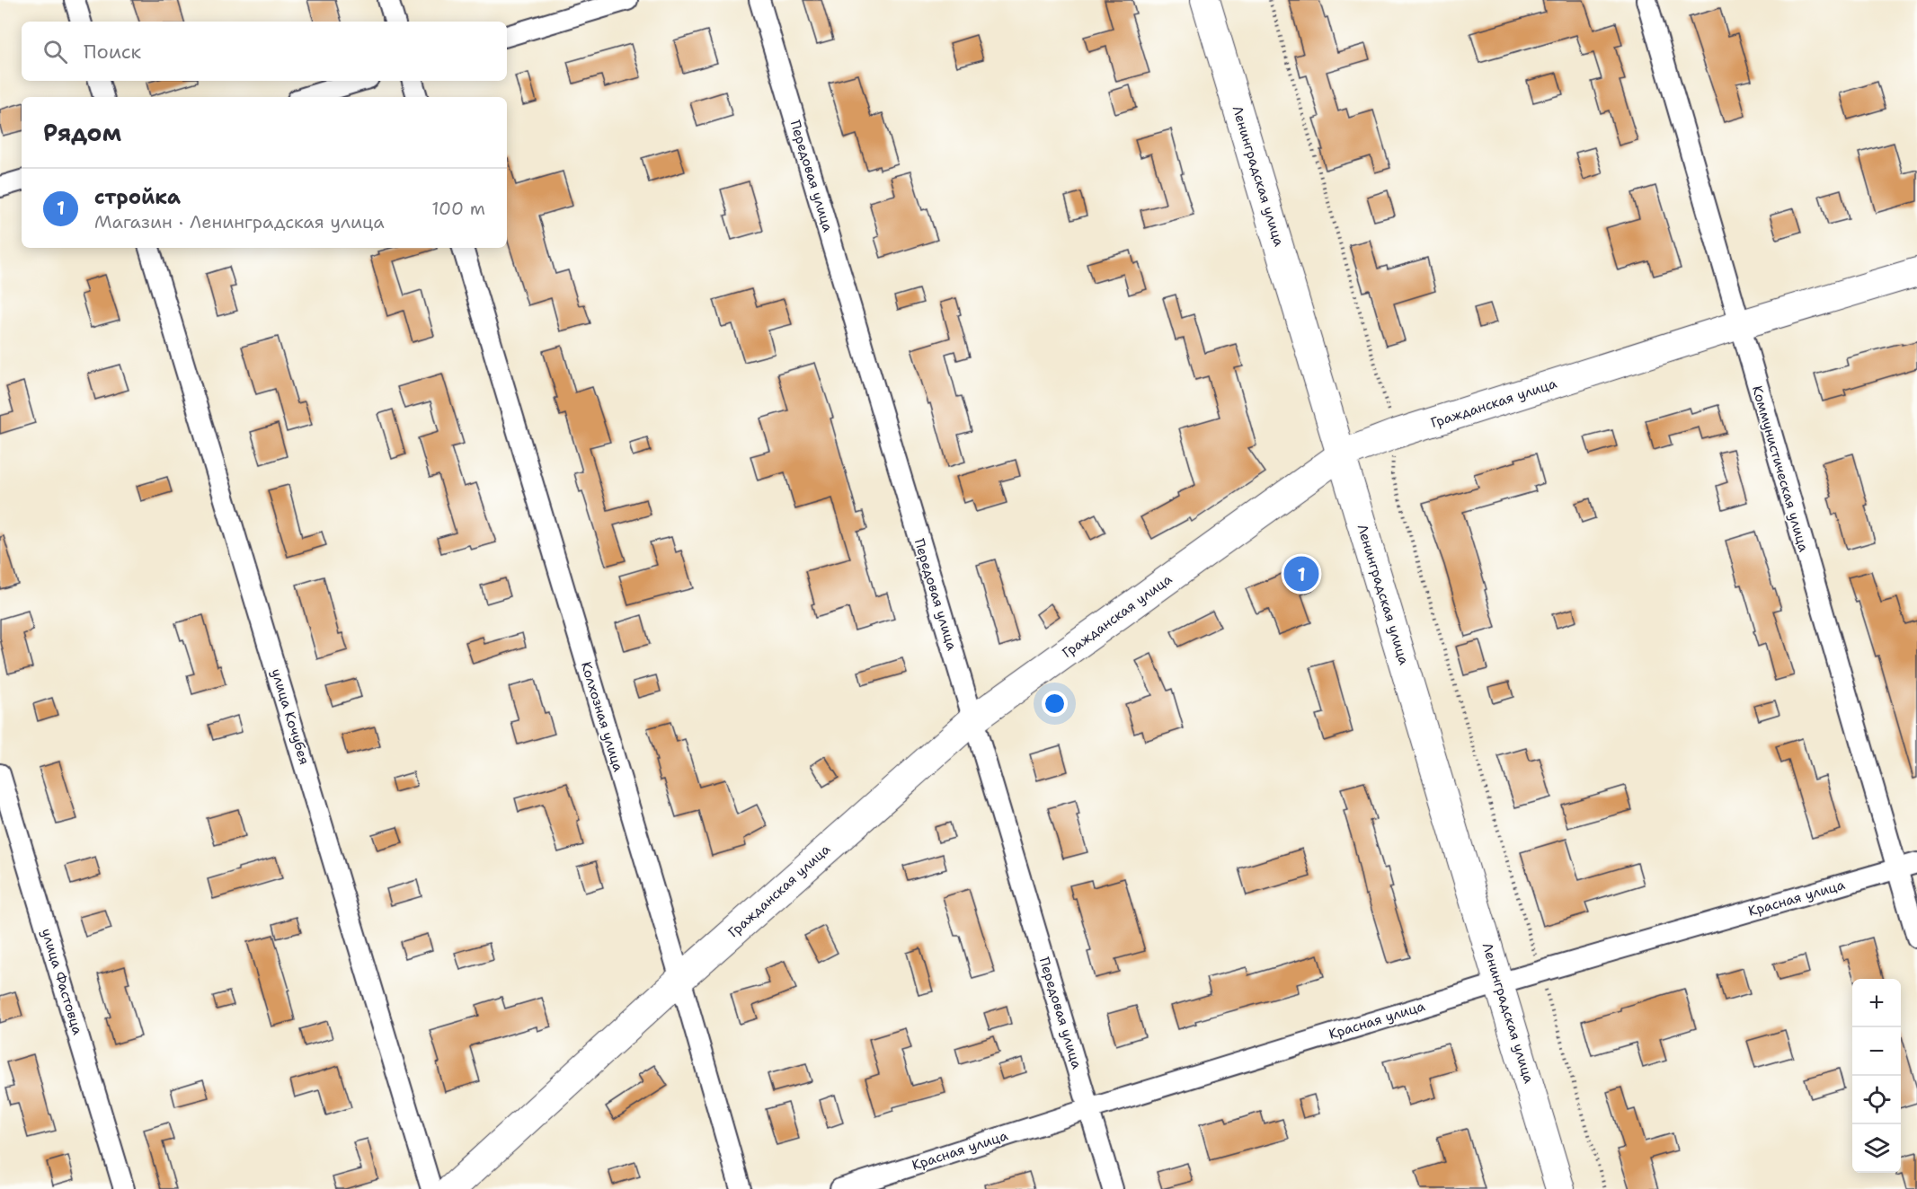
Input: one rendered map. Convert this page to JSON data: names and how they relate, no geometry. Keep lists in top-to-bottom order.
{
  "streets": {
    "main road": ["Ленинградская улица", "Гражданская улица"],
    "street": [
      "Передовая улица",
      "Коммунистическая улица",
      "улица Кочубея",
      "Колхозная улица",
      "Красная улица",
      "улица Фастовца"
    ]
  },
  "crossings": [
    ["Передовая улица", "Гражданская улица"],
    ["Передовая улица", "Красная улица"],
    ["Ленинградская улица", "Гражданская улица"],
    ["Ленинградская улица", "Красная улица"],
    ["Гражданская улица", "Коммунистическая улица"],
    ["Гражданская улица", "Колхозная улица"],
    ["Коммунистическая улица", "Красная улица"]
  ],
  "page": {
    "search": "Поиск",
    "heading": "Рядом",
    "list": [
      {
        "mark": "1",
        "name": "стройка",
        "note": "Магазин · Ленинградская улица",
        "value": "100 m"
      }
    ],
    "pins": "1",
    "map_buttons": ["+", "−"]
  }
}
